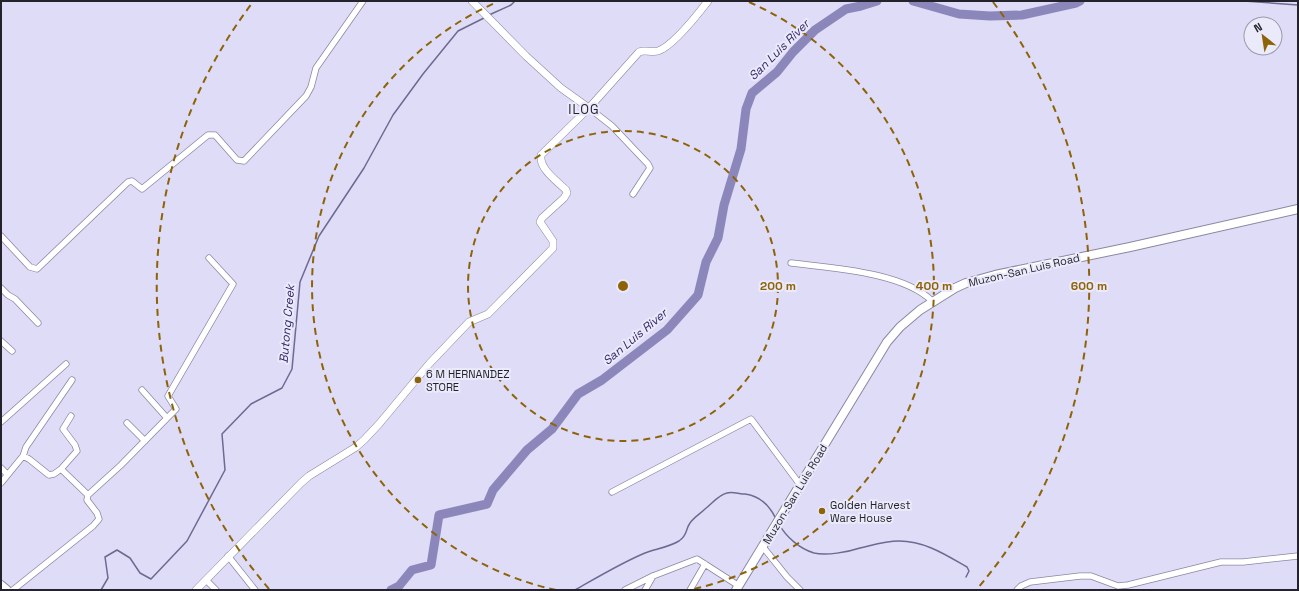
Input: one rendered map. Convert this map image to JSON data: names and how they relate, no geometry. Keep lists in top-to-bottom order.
{
  "streets": {
    "main road": ["Muzon-San Luis Road"]
  },
  "districts": ["ILOG"],
  "water": ["San Luis River", "Butong Creek"],
  "places": ["6 M HERNANDEZ STORE", "Golden Harvest Ware House"],
  "north": "top left",
  "rings": ["200 m", "400 m", "600 m"]
}
